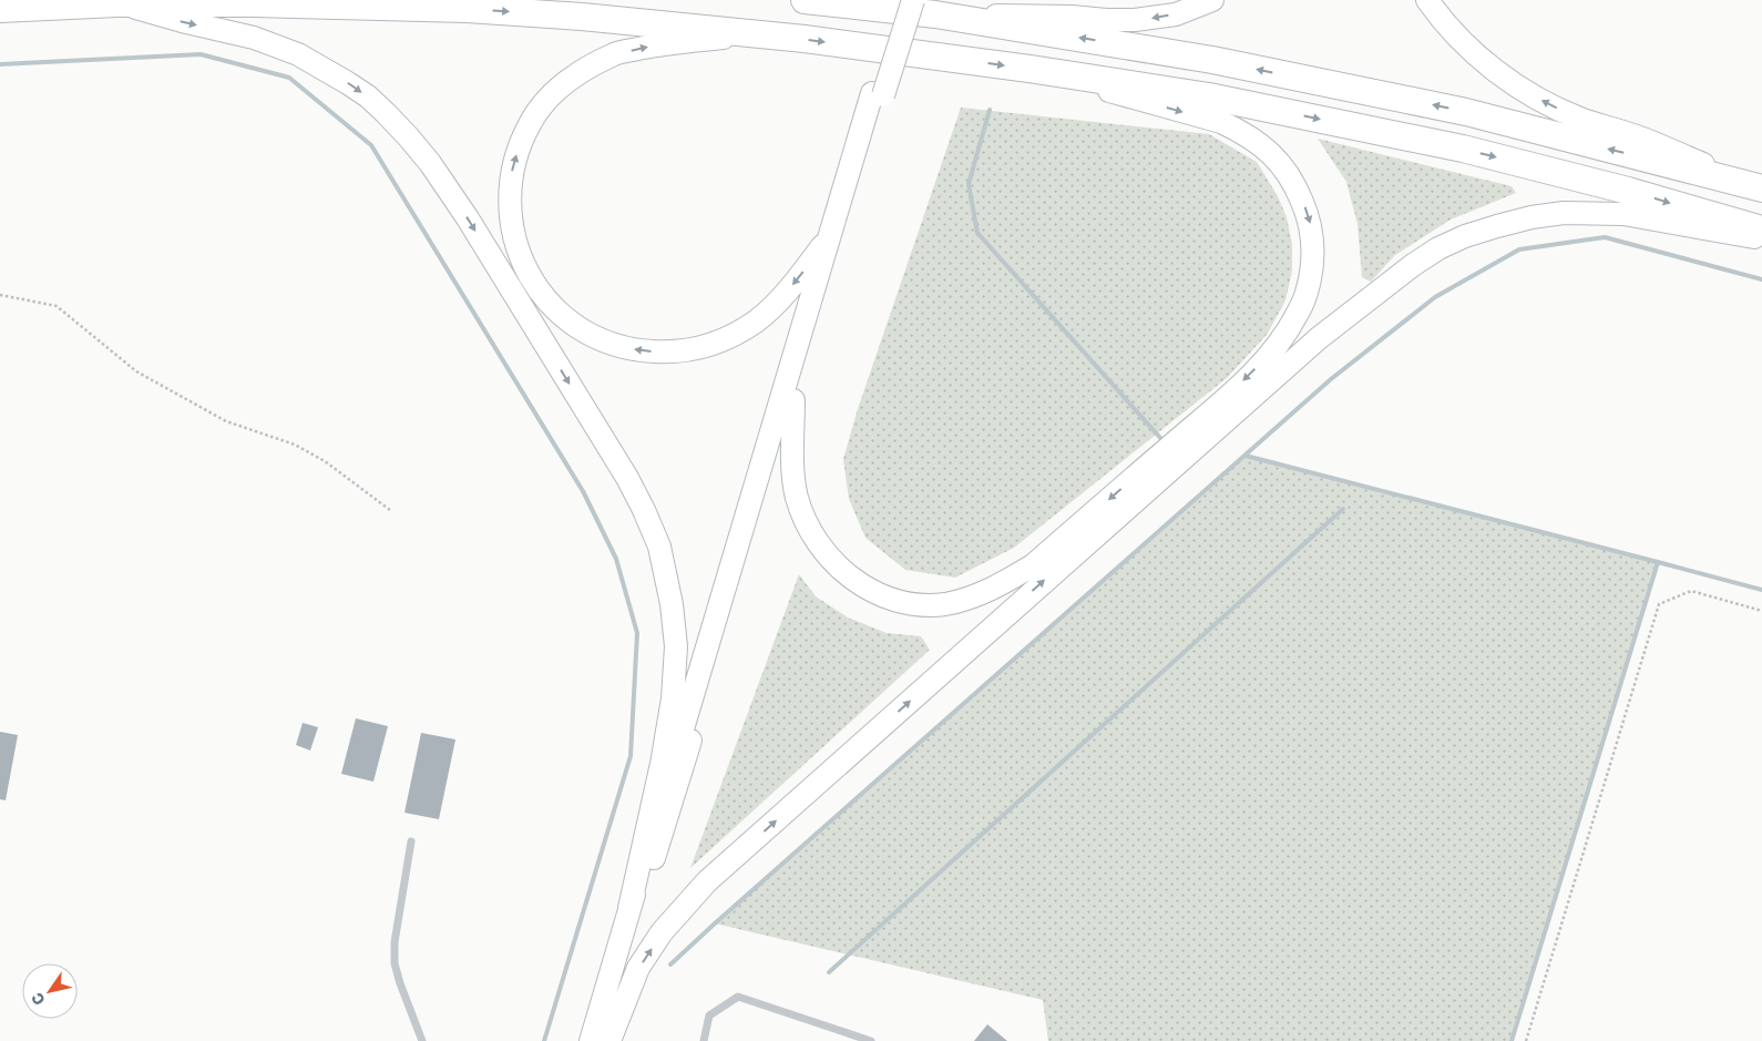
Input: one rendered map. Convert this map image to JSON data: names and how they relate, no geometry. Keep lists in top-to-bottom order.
{
  "north": "bottom left"
}
